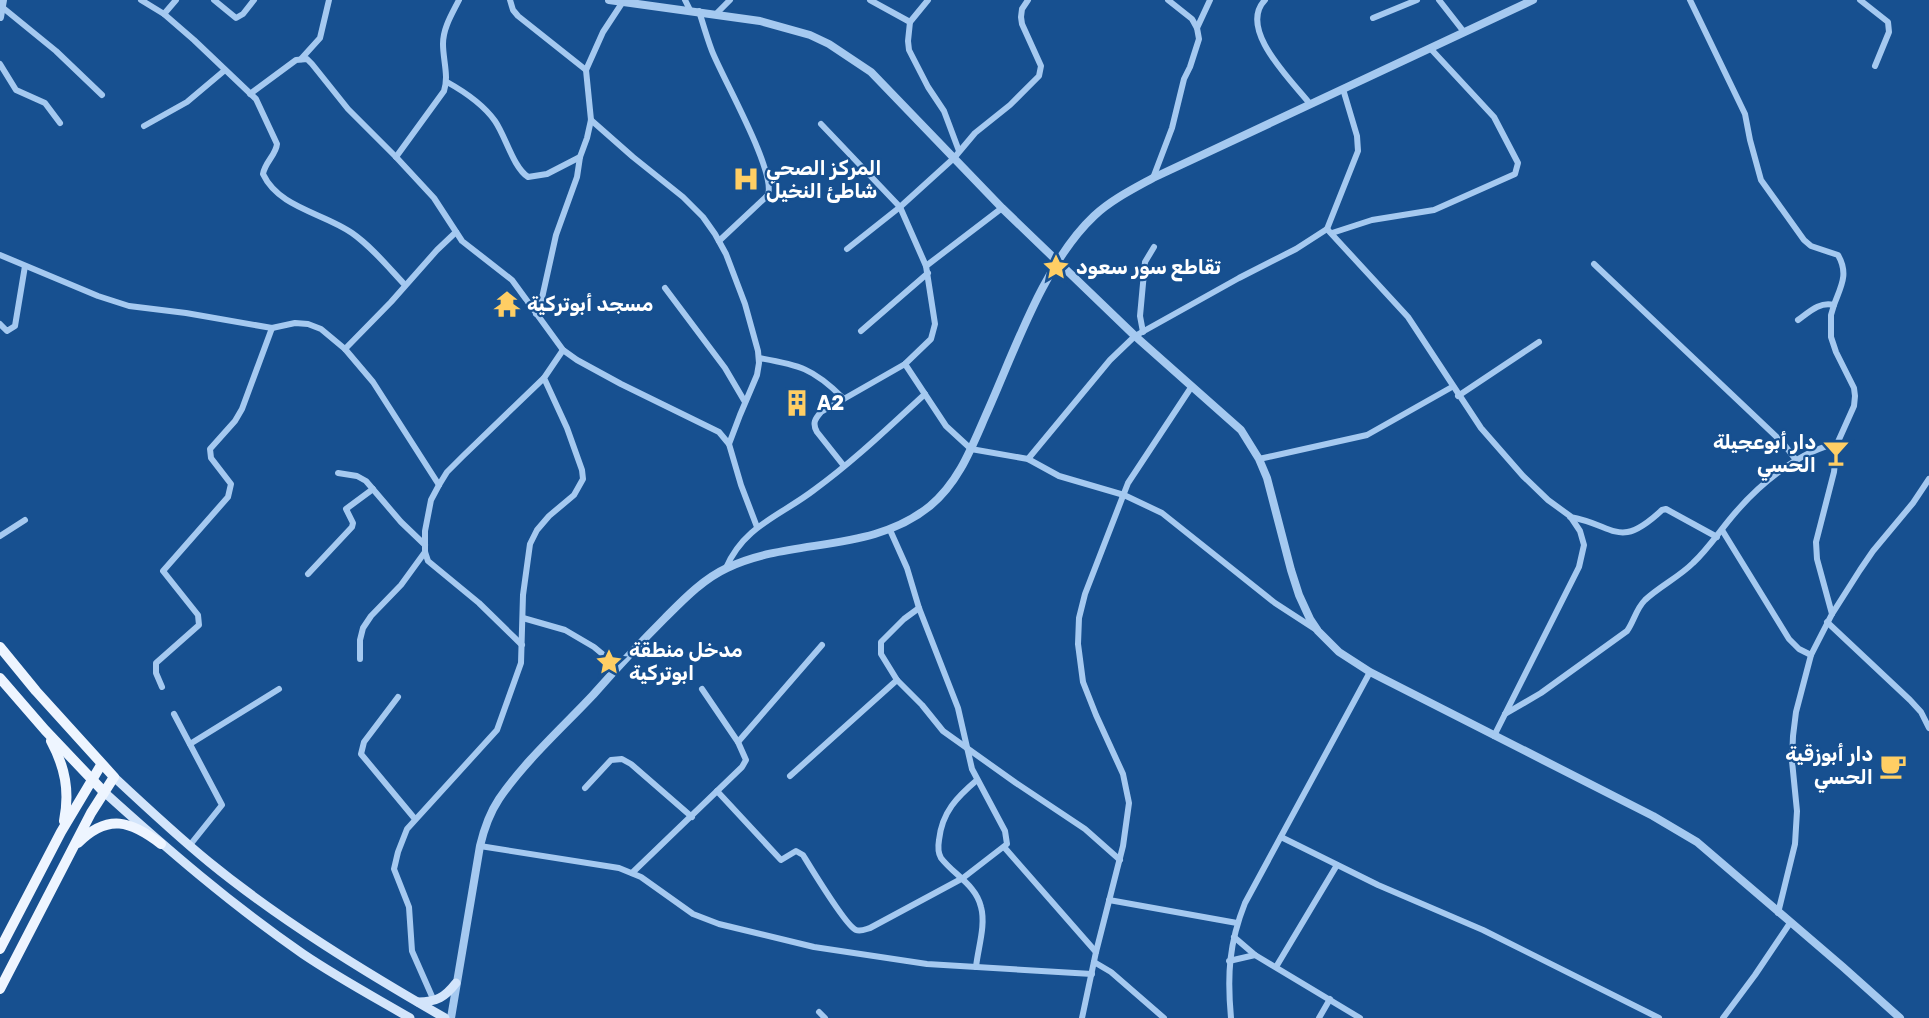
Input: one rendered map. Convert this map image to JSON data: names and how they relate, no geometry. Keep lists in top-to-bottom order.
{
  "places": {
    "hospital": ["المركز الصحي شاطئ النخيل"],
    "place": ["تقاطع سور سعود", "مدخل منطقة ابوتركية"],
    "temple": ["مسجد أبوتركية"],
    "building": ["A2"],
    "bar": ["دار أبوعجيلة الحسي"],
    "cafe": ["دار أبوزقية الحسي"]
  }
}
